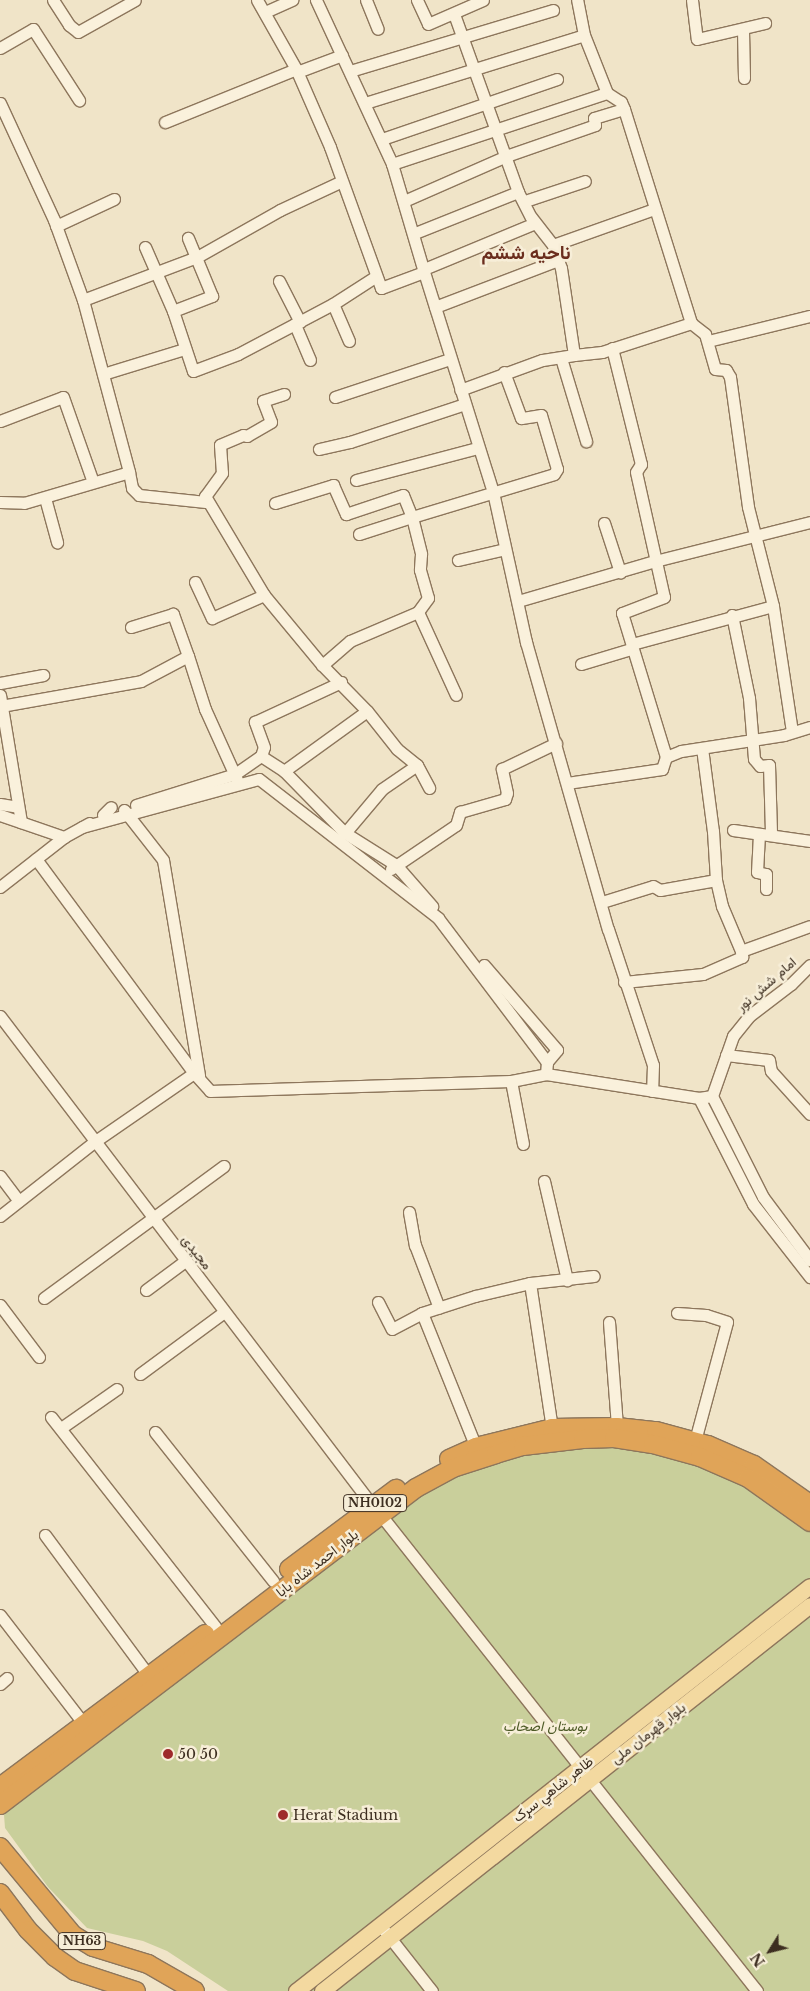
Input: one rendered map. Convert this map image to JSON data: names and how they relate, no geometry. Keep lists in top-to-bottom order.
{
  "streets": {
    "highway": ["NH0102", "بلوار احمد شاه بابا", "NH63"],
    "main road": ["بلوار قهرمان ملی", "ظاهر شاهي سړک"],
    "street": ["امام شش نور", "مجیدی"]
  },
  "crossings": [
    ["مجیدی", "بلوار احمد شاه بابا"],
    ["مجیدی", "بلوار قهرمان ملی"],
    ["مجیدی", "ظاهر شاهي سړک"]
  ],
  "districts": ["ناحیه ششم"],
  "parks": ["بوستان اصحاب"],
  "places": ["50 50", "Herat Stadium"],
  "north": "bottom left"
}
